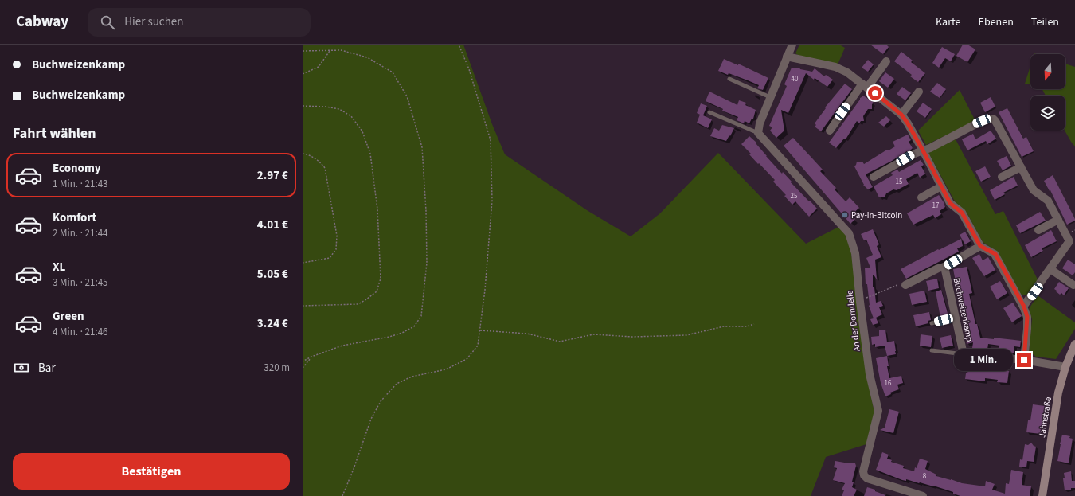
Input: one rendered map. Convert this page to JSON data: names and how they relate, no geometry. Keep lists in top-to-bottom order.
{
  "streets": {
    "main road": ["Jahnstraße"],
    "street": ["Buchweizenkamp", "An der Dorndelle"]
  },
  "crossings": [
    ["Buchweizenkamp", "Jahnstraße"]
  ],
  "places": ["Pay-in-Bitcoin"],
  "house_numbers": [
    "40",
    "15",
    "25",
    "17",
    "16",
    "8"
  ],
  "north": "bottom",
  "page": {
    "header": "Cabway",
    "search": "Hier suchen",
    "nav": ["Karte", "Ebenen", "Teilen"],
    "banner": ["Buchweizenkamp", "Buchweizenkamp"],
    "heading": "Fahrt wählen",
    "list": [
      {
        "name": "Economy",
        "note": "1 Min. · 21:43",
        "value": "2.97 €"
      },
      {
        "name": "Komfort",
        "note": "2 Min. · 21:44",
        "value": "4.01 €"
      },
      {
        "name": "XL",
        "note": "3 Min. · 21:45",
        "value": "5.05 €"
      },
      {
        "name": "Green",
        "note": "4 Min. · 21:46",
        "value": "3.24 €"
      }
    ],
    "bubble": "1 Min.",
    "pay": ["Bar", "320 m"],
    "buttons": "Bestätigen"
  }
}
